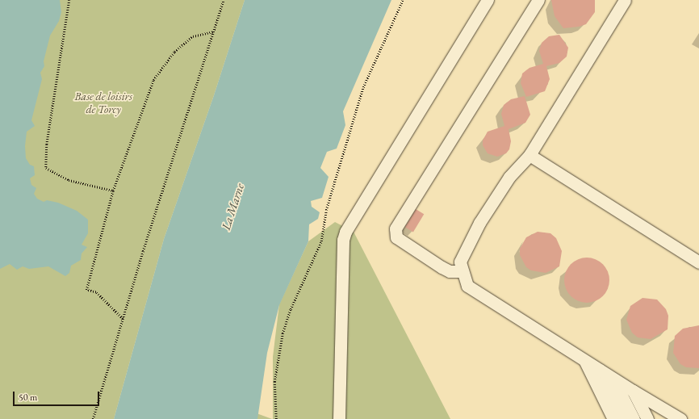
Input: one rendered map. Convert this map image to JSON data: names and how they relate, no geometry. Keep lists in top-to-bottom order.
{
  "water": ["La Marne"],
  "parks": ["Base de loisirs de Torcy"],
  "scale_bar": "50 m"
}
